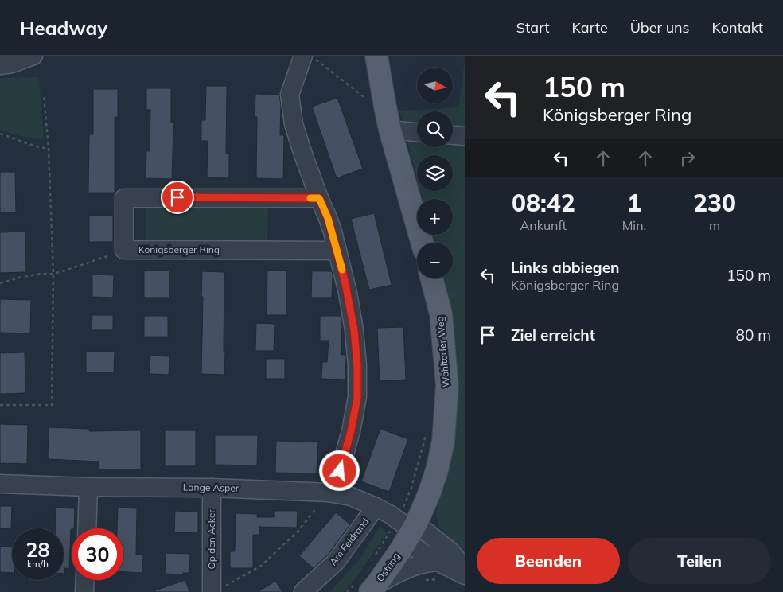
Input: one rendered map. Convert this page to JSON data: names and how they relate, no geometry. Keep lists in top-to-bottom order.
{
  "streets": {
    "main road": ["Wohltorfer Weg", "Ostring"],
    "street": [
      "Königsberger Ring",
      "Lange Asper",
      "Op den Acker",
      "Am Feldrand"
    ]
  },
  "crossings": [
    ["Wohltorfer Weg", "Lange Asper"],
    ["Wohltorfer Weg", "Ostring"],
    ["Lange Asper", "Op den Acker"],
    ["Lange Asper", "Am Feldrand"],
    ["Lange Asper", "Ostring"]
  ],
  "north": "right",
  "page": {
    "header": "Headway",
    "nav": [
      "Start",
      "Karte",
      "Über uns",
      "Kontakt"
    ],
    "turn": ["150 m", "Königsberger Ring"],
    "map_buttons": ["+", "−"],
    "eta": [
      "08:42",
      "Ankunft",
      "1",
      "Min.",
      "230",
      "m"
    ],
    "list": [
      {
        "name": "Links abbiegen",
        "note": "Königsberger Ring",
        "value": "150 m"
      },
      {
        "name": "Ziel erreicht",
        "value": "80 m"
      }
    ],
    "speed": "28 km/h",
    "limit": "30",
    "buttons": ["Beenden", "Teilen"]
  }
}
